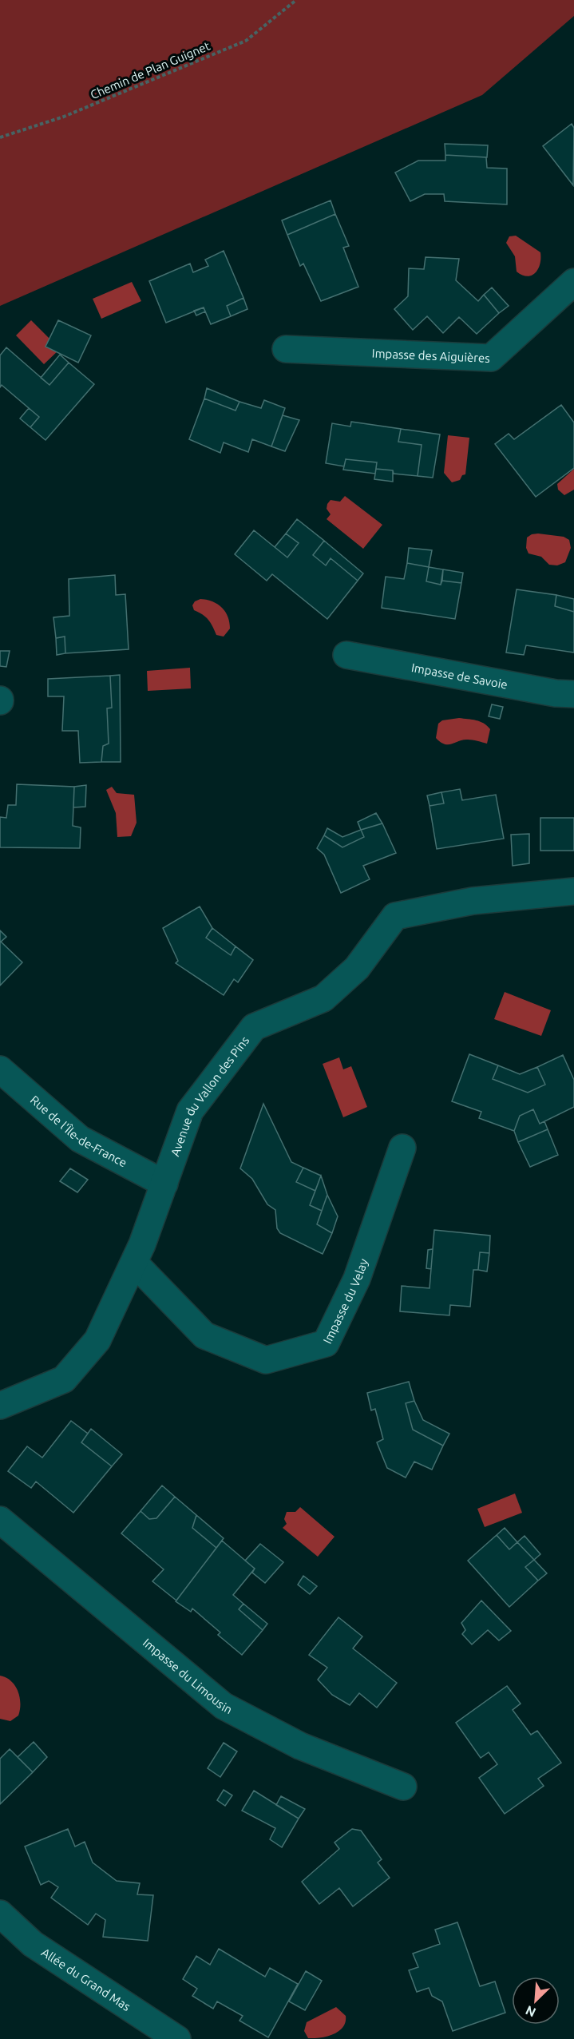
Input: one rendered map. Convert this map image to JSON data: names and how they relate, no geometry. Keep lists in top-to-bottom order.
{
  "streets": {
    "street": [
      "Impasse des Aiguières",
      "Impasse de Savoie",
      "Avenue du Vallon des Pins",
      "Rue de l'Île-de-France",
      "Impasse du Velay",
      "Impasse du Limousin",
      "Allée du Grand Mas"
    ],
    "path": ["Chemin de Plan Guignet"]
  },
  "crossings": [
    ["Avenue du Vallon des Pins", "Rue de l'Île-de-France"],
    ["Avenue du Vallon des Pins", "Impasse du Velay"]
  ],
  "north": "bottom left"
}
